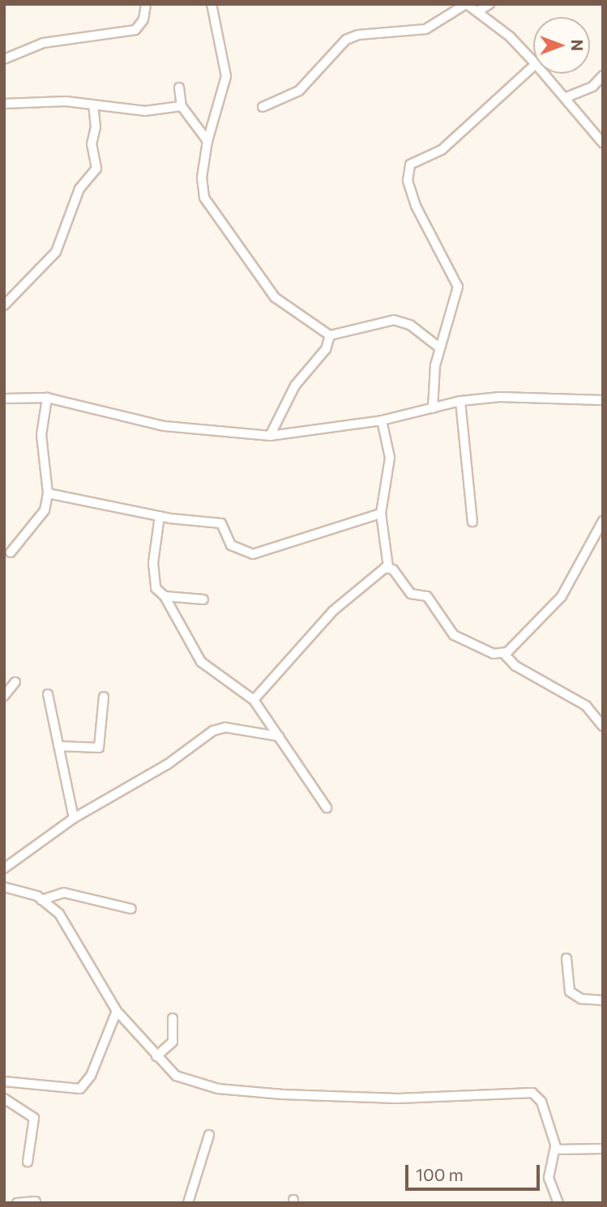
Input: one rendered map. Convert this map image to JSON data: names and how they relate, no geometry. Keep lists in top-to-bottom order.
{
  "scale_bar": "100 m",
  "north": "right"
}
